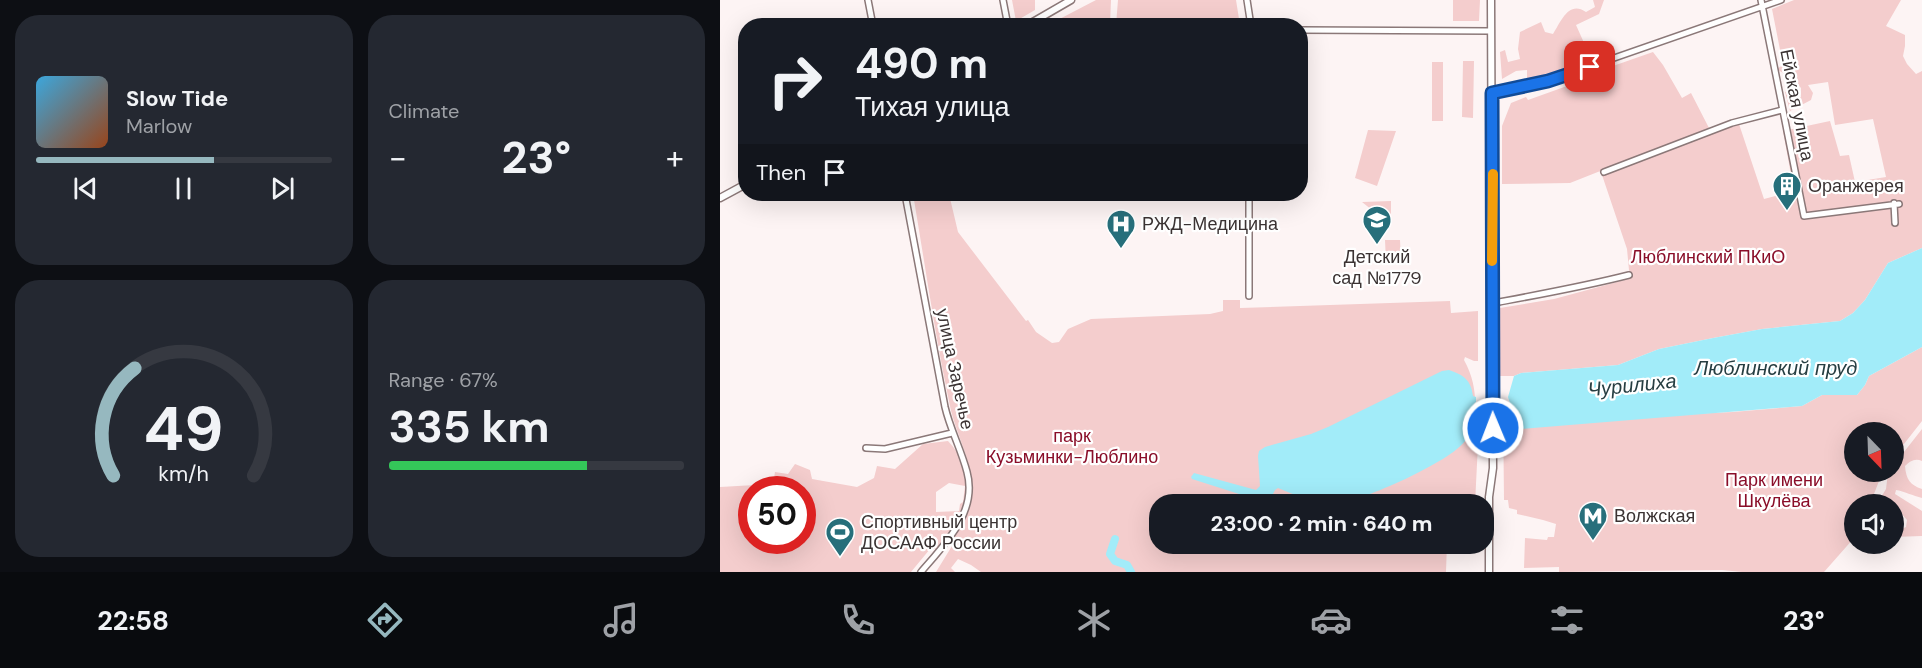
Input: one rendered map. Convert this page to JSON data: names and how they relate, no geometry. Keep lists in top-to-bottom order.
{
  "streets": {
    "street": ["Ейская улица", "улица Заречье"]
  },
  "water": ["Люблинский пруд", "Чурилиха"],
  "parks": ["Люблинский ПКиО", "парк Кузьминки-Люблино", "Парк имени Шкулёва"],
  "places": {
    "building": ["Оранжерея"],
    "school or university": ["Детский сад №1779"],
    "hospital": ["РЖД-Медицина"],
    "metro station": ["Волжская"],
    "sports": ["Спортивный центр ДОСААФ России"]
  },
  "north": "bottom right",
  "page": {
    "tile": [
      "Climate",
      ["Range · 67%", "335 km"]
    ],
    "turn": ["490 m", "Тихая улица"],
    "song": ["Slow Tide", "Marlow"],
    "heat": ["−", "23°", "+"],
    "then": "Then",
    "limit": "50",
    "trip": "23:00 · 2 min · 640 m",
    "tabs": ["22:58", "23°"],
    "gauge": ["49", "km/h"]
  }
}
